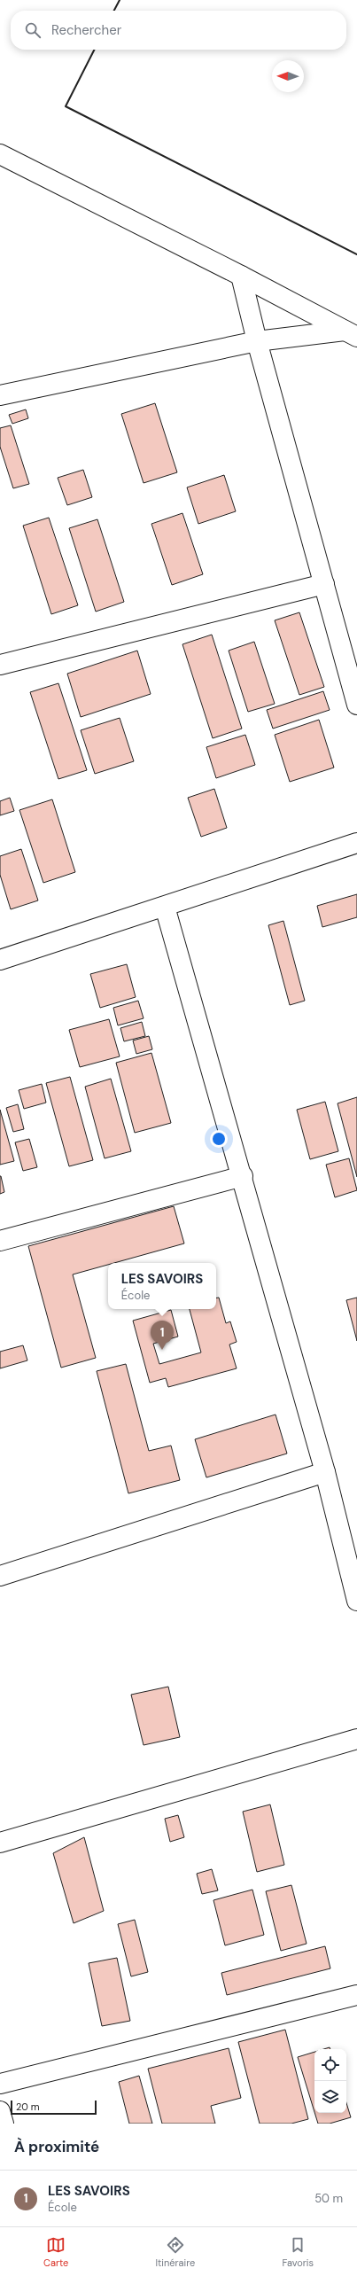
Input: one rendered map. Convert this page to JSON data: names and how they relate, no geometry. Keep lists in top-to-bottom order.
{
  "scale_bar": "20 m",
  "north": "left",
  "page": {
    "search": "Rechercher",
    "popup": ["LES SAVOIRS", "École"],
    "pins": "1",
    "scale": "20 m",
    "heading": "À proximité",
    "list": [
      {
        "mark": "1",
        "name": "LES SAVOIRS",
        "note": "École",
        "value": "50 m"
      }
    ],
    "nav": ["Carte", "Itinéraire", "Favoris"]
  }
}
